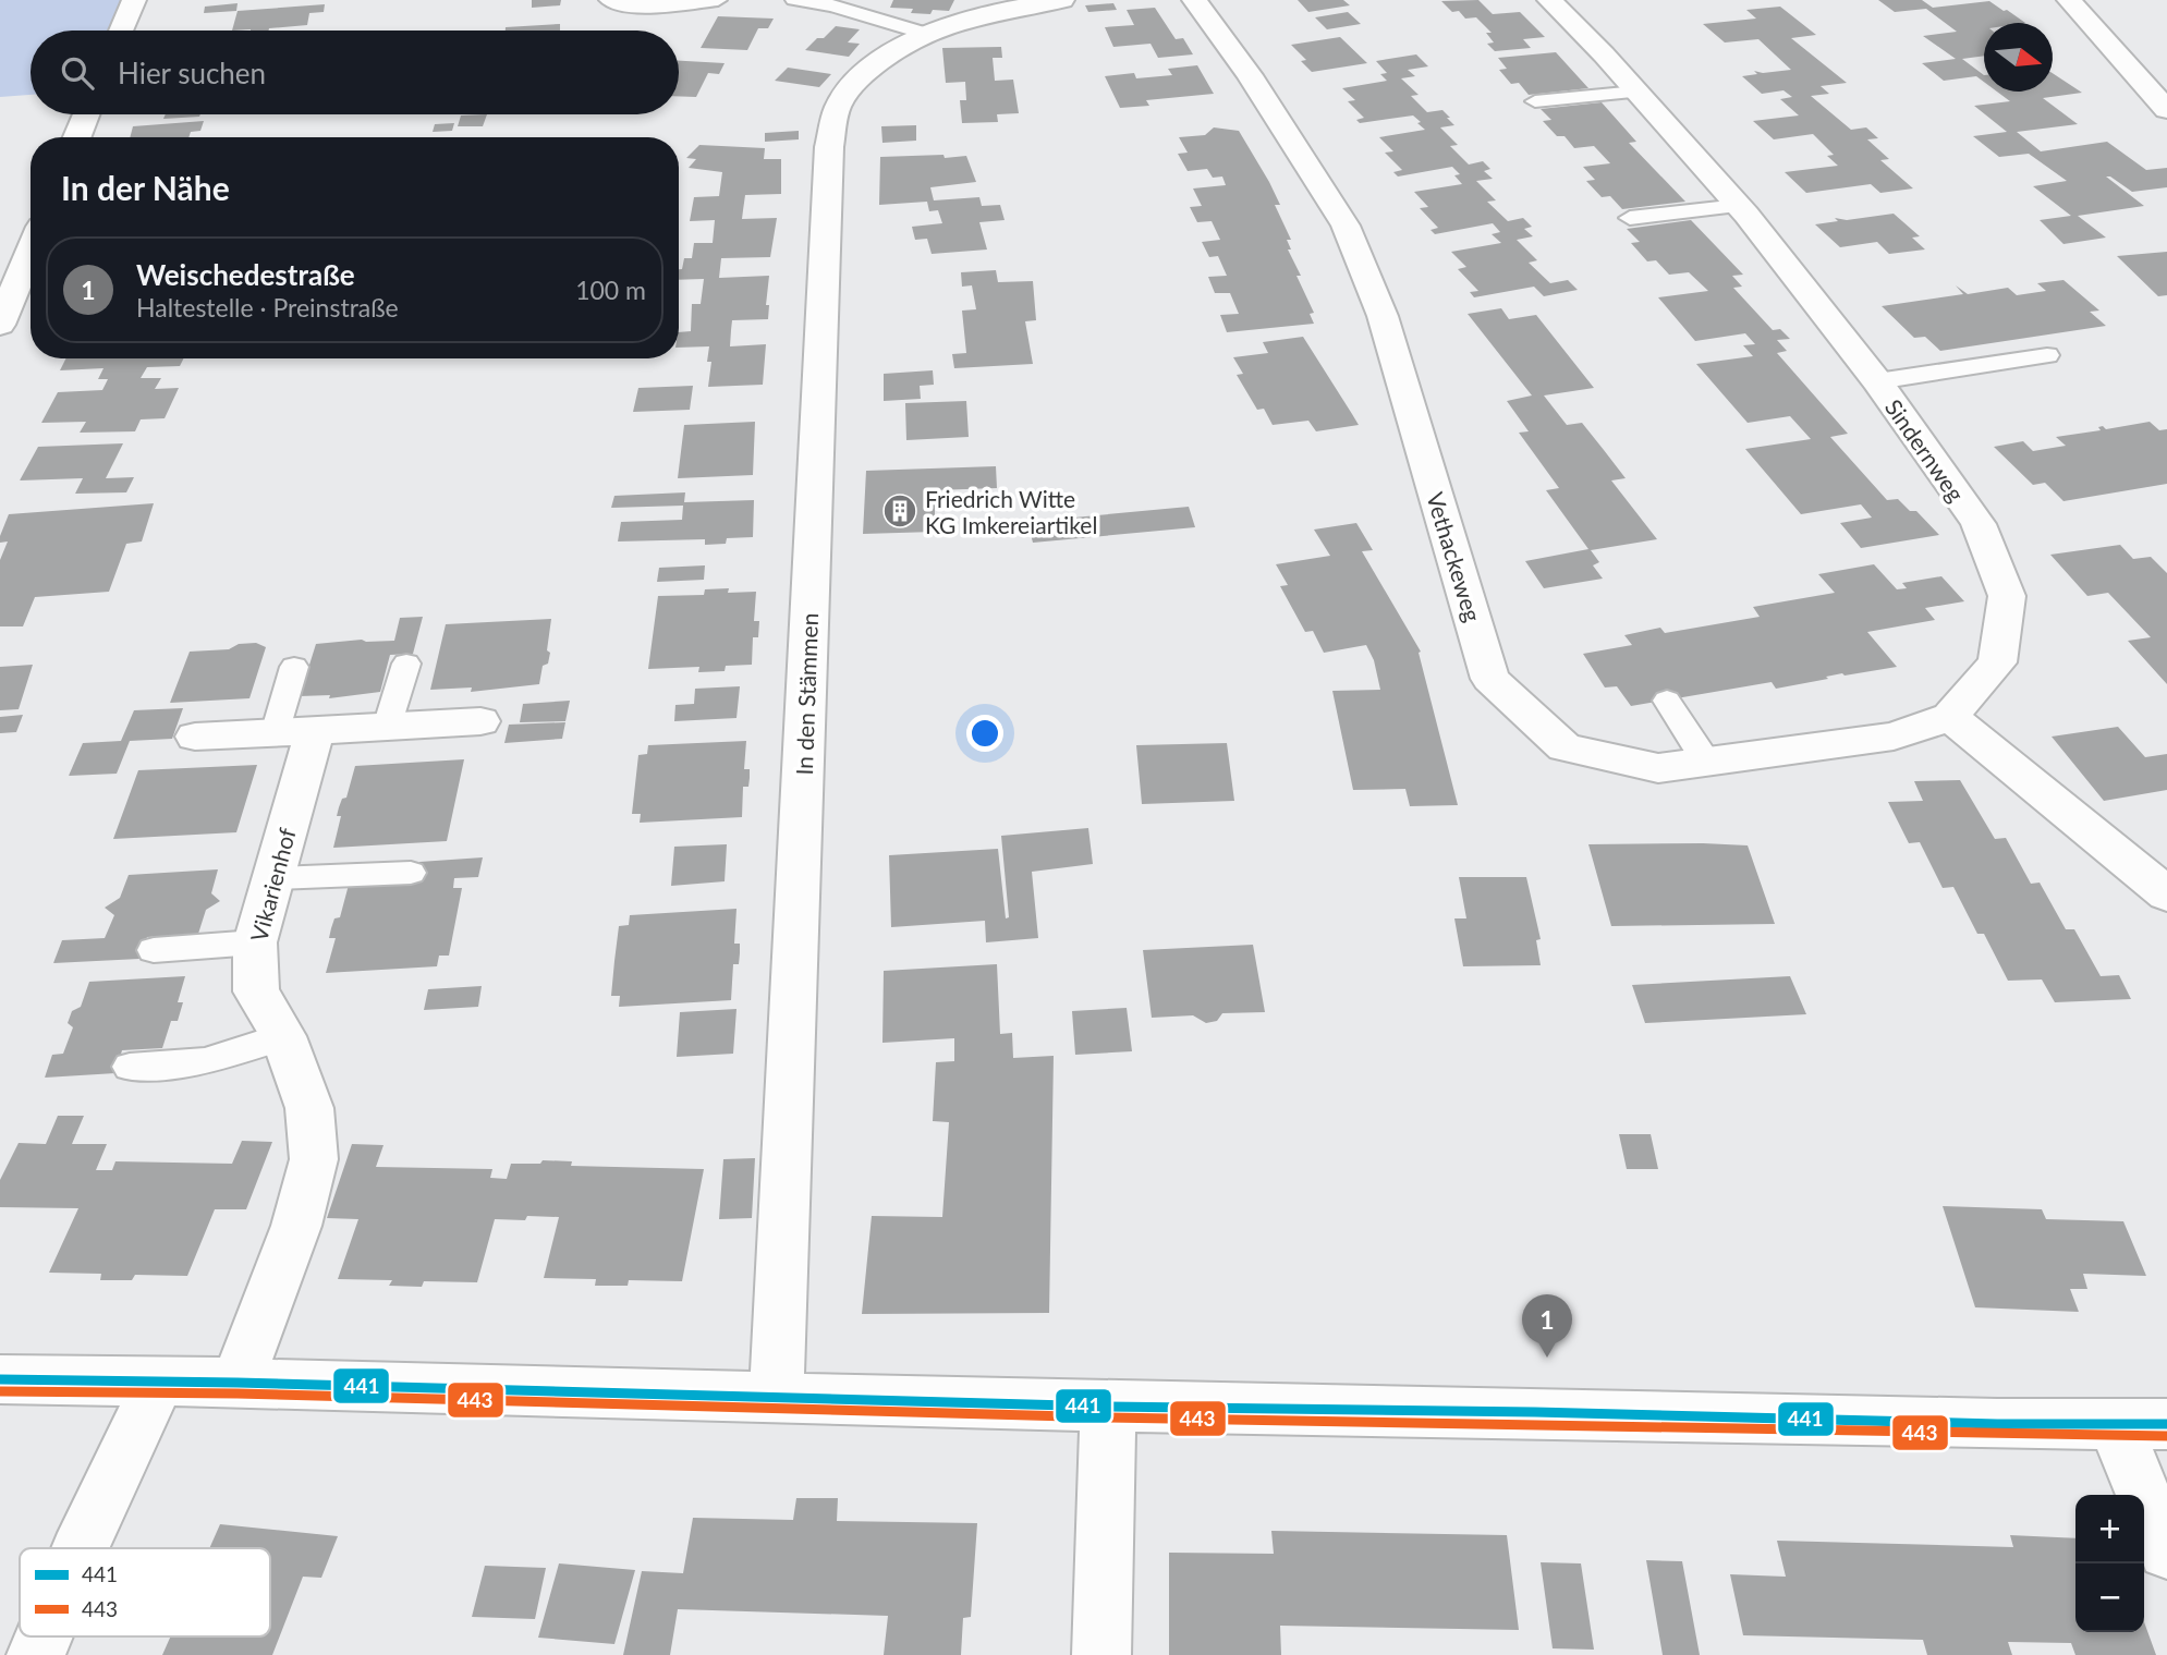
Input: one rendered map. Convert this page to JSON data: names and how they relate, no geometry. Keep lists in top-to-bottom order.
{
  "streets": {
    "street": [
      "Sindernweg",
      "Vethackeweg",
      "In den Stämmen",
      "Vikarienhof"
    ]
  },
  "crossings": [
    ["Sindernweg", "Vethackeweg"]
  ],
  "places": {
    "building": ["Friedrich Witte KG Imkereiartikel"]
  },
  "lines": ["transit line 441", "transit line 443"],
  "legend": ["441", "443"],
  "north": "right",
  "page": {
    "search": "Hier suchen",
    "heading": "In der Nähe",
    "list": [
      {
        "mark": "1",
        "name": "Weischedestraße",
        "note": "Haltestelle · Preinstraße",
        "value": "100 m"
      }
    ],
    "pins": "1",
    "map_buttons": ["+", "−"]
  }
}
